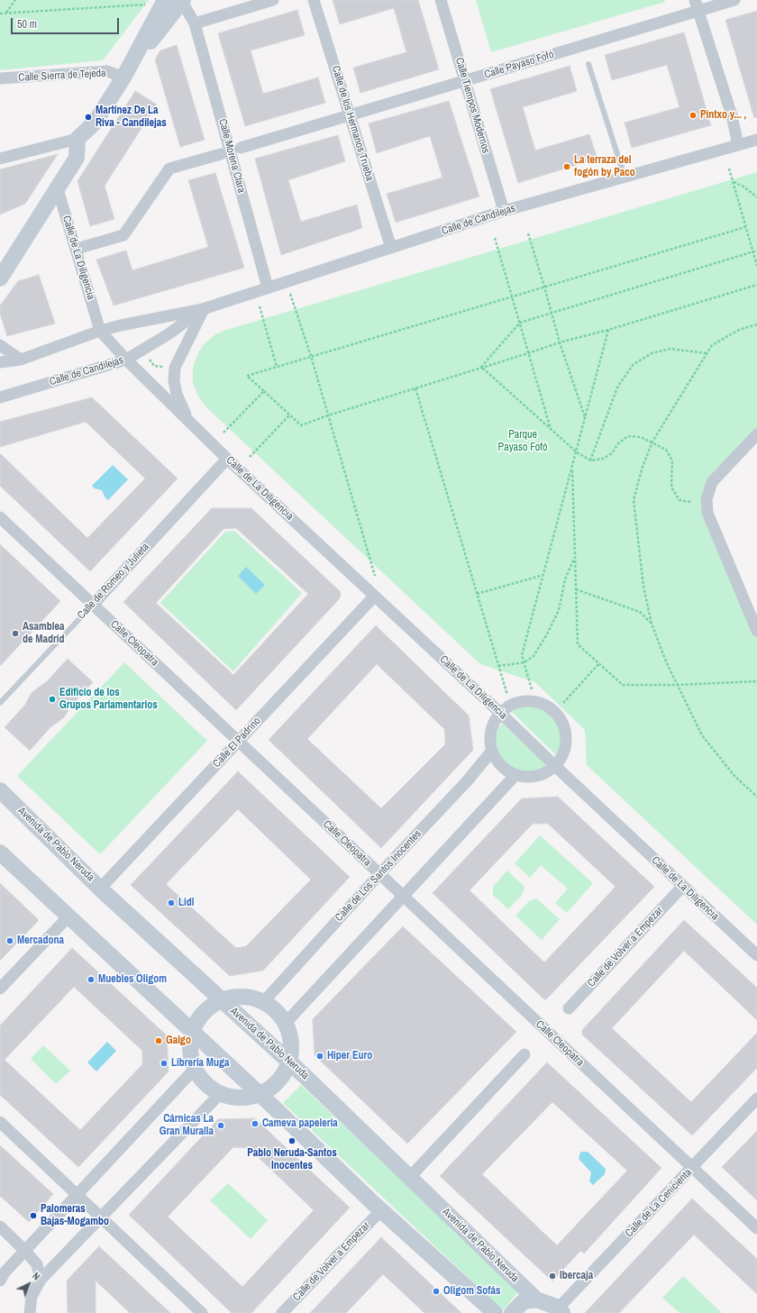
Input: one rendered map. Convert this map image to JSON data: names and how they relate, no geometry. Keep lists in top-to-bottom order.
{
  "streets": {
    "main road": ["Avenida de Pablo Neruda"],
    "street": [
      "Calle Payaso Fofó",
      "Calle Sierra de Tejeda",
      "Calle Tiempos Modernos",
      "Calle de los Hermanos Trueba",
      "Calle Morena Clara",
      "Calle de Candilejas",
      "Calle de La Diligencia",
      "Calle de Romeo y Julieta",
      "Calle Cleopatra",
      "Calle El Padrino",
      "Calle de Los Santos Inocentes",
      "Calle de Volver a Empezar",
      "Calle de La Cenicienta"
    ]
  },
  "crossings": [
    ["Calle Payaso Fofó", "Calle Tiempos Modernos"],
    ["Calle Payaso Fofó", "Calle de los Hermanos Trueba"],
    ["Calle Tiempos Modernos", "Calle de Candilejas"],
    ["Calle de los Hermanos Trueba", "Calle de Candilejas"],
    ["Calle Morena Clara", "Calle de Candilejas"],
    ["Calle de Candilejas", "Calle de La Diligencia"],
    ["Calle de La Diligencia", "Calle de Romeo y Julieta"],
    ["Calle de La Diligencia", "Calle El Padrino"],
    ["Calle de La Diligencia", "Calle de Volver a Empezar"],
    ["Calle de Romeo y Julieta", "Calle Cleopatra"],
    ["Calle Cleopatra", "Calle El Padrino"],
    ["Calle Cleopatra", "Calle de Los Santos Inocentes"],
    ["Calle Cleopatra", "Calle de La Cenicienta"],
    ["Calle El Padrino", "Avenida de Pablo Neruda"],
    ["Avenida de Pablo Neruda", "Calle de La Cenicienta"]
  ],
  "parks": ["Parque Payaso Fofó"],
  "places": [
    "Pintxo y... ,",
    "Martínez De La Riva - Candilejas",
    "La terraza del fogón by Paco",
    "Asamblea de Madrid",
    "Edificio de los Grupos Parlamentarios",
    "Lidl",
    "Mercadona",
    "Muebles Oligom",
    "Galgo",
    "Hiper Euro",
    "Librería Muga",
    "Cameva papelería",
    "Cárnicas La Gran Muralla",
    "Pablo Neruda-Santos Inocentes",
    "Palomeras Bajas-Mogambo",
    "Ibercaja",
    "Oligom Sofás"
  ],
  "scale_bar": "50 m",
  "north": "top right"
}
